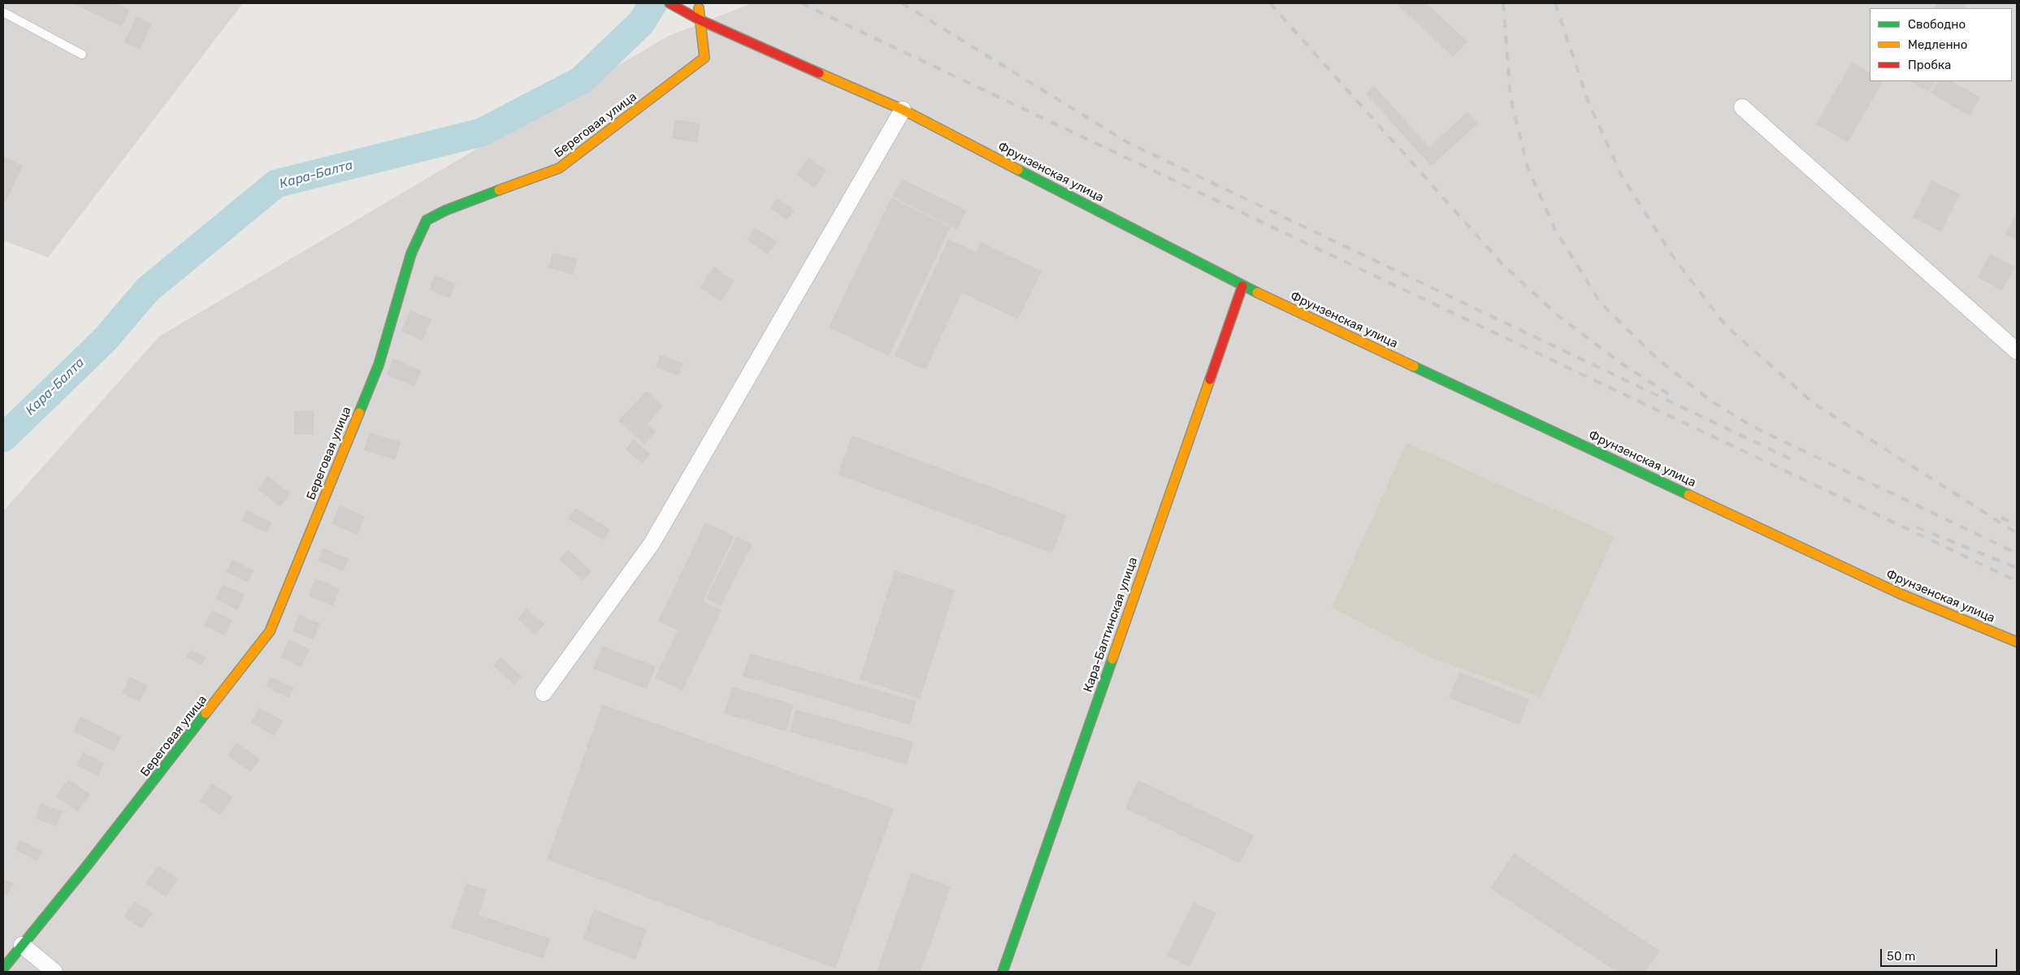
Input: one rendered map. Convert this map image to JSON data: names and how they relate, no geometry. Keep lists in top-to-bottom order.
{
  "streets": {
    "street": ["Береговая улица", "Фрунзенская улица", "Кара-Балтинская улица"]
  },
  "crossings": [
    ["Береговая улица", "Фрунзенская улица"],
    ["Фрунзенская улица", "Кара-Балтинская улица"]
  ],
  "water": ["Кара-Балта"],
  "legend": ["Свободно", "Медленно", "Пробка"],
  "scale_bar": "50 m"
}
